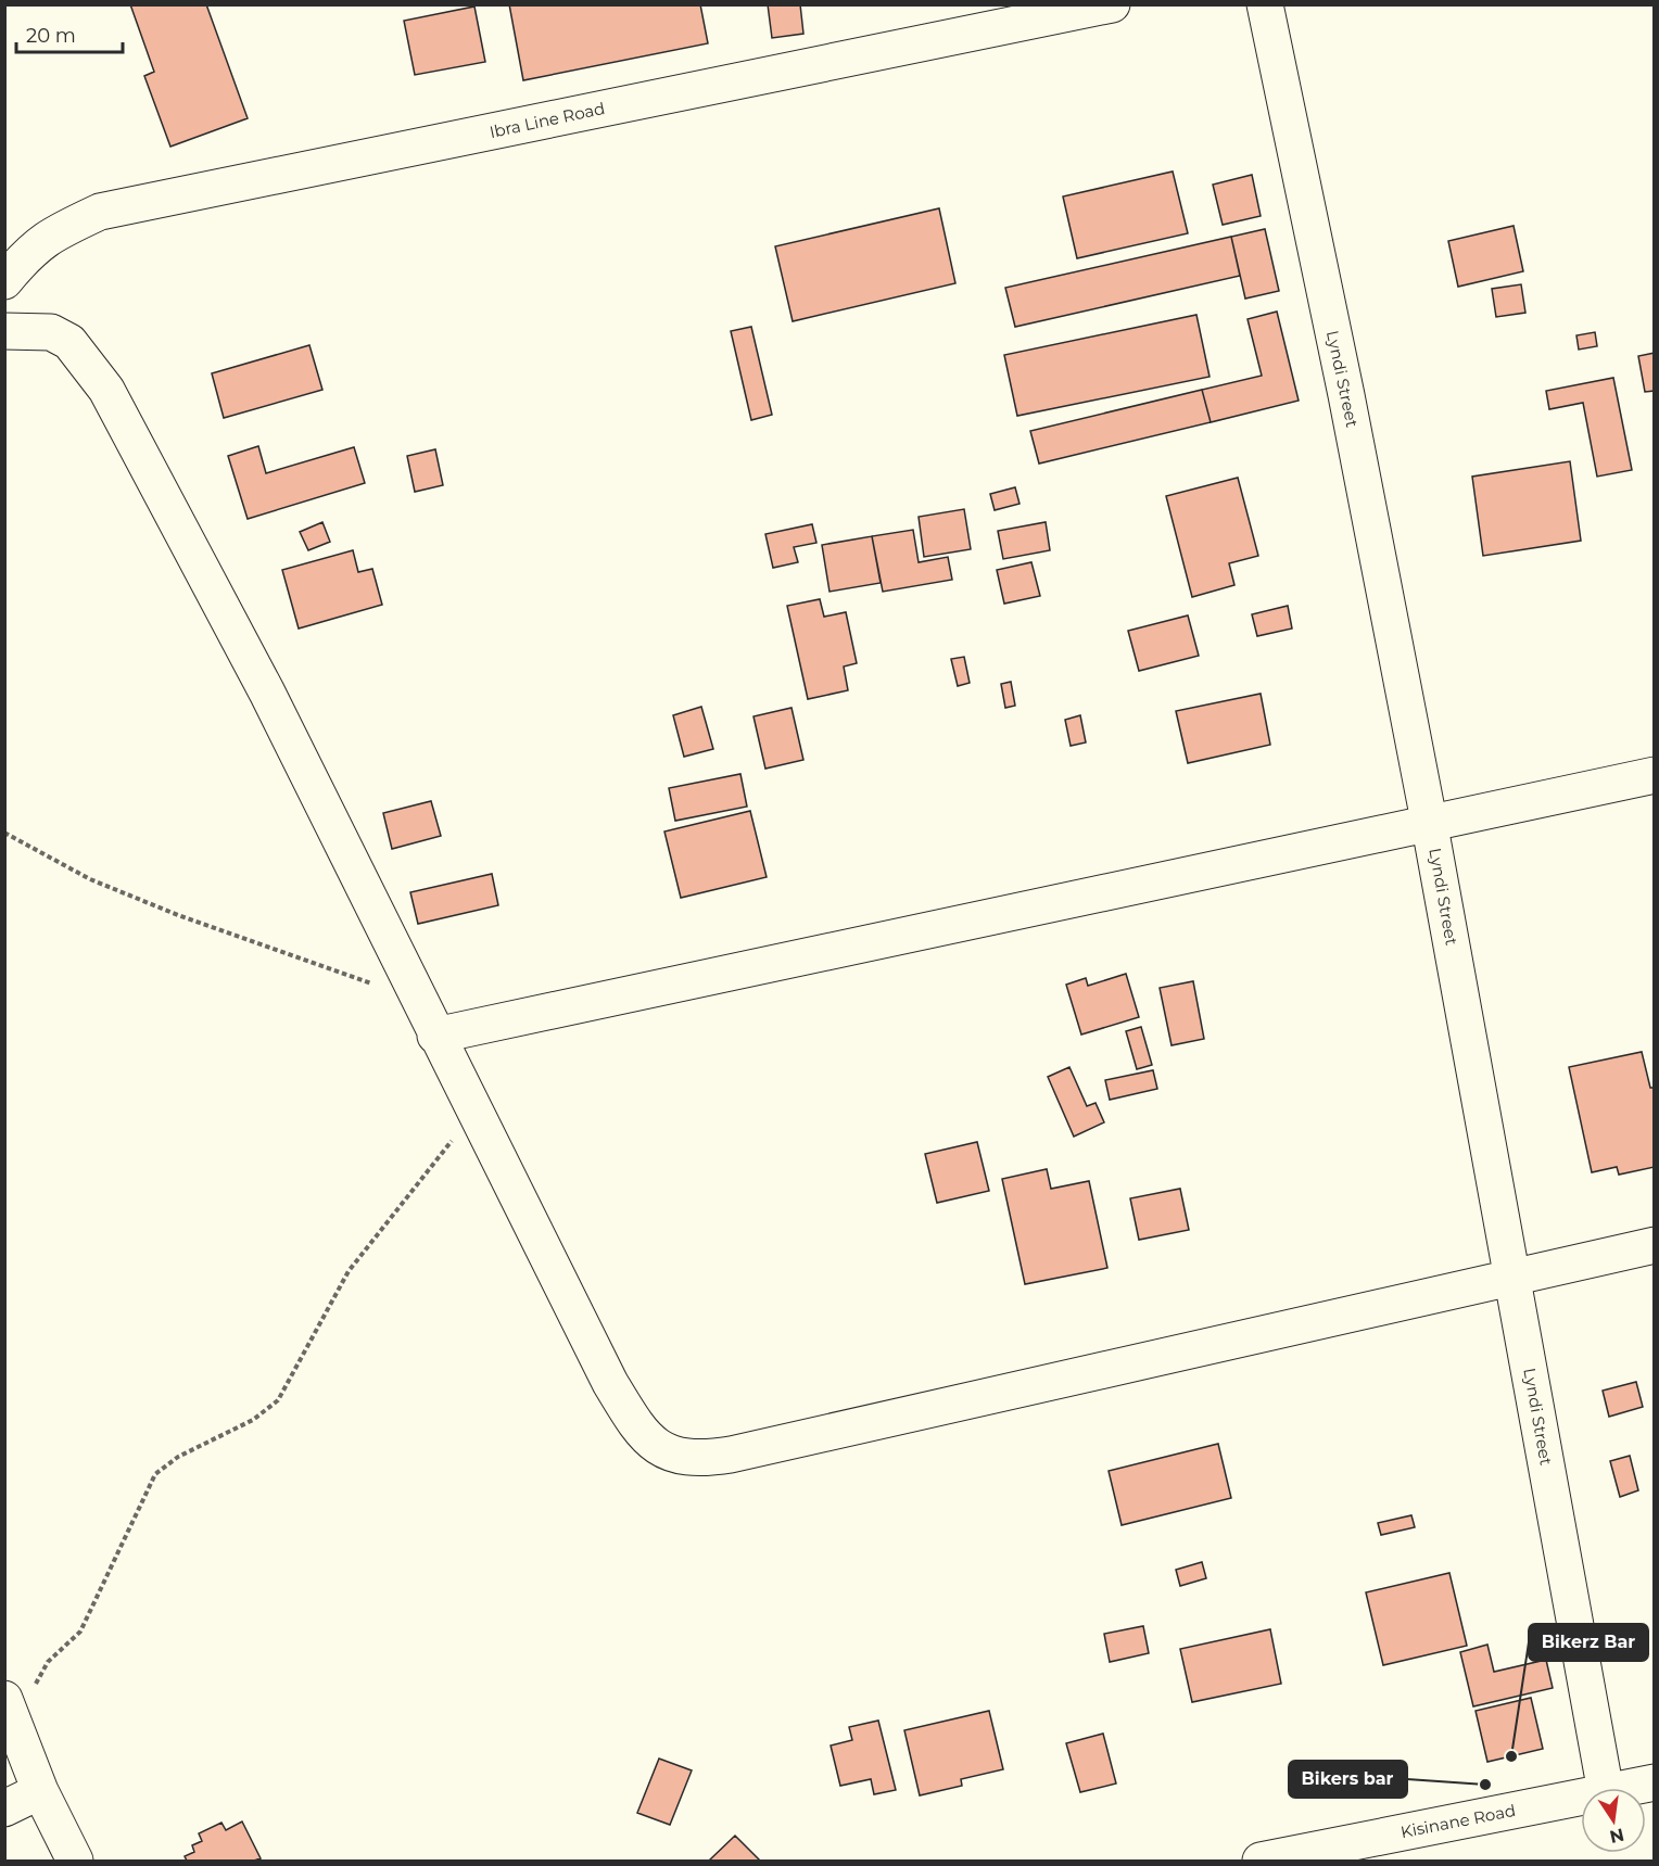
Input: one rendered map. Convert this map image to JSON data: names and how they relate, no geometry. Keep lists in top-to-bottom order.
{
  "streets": {
    "street": ["Ibra Line Road", "Lyndi Street", "Kisinane Road"]
  },
  "places": ["Bikerz Bar", "Bikers bar"],
  "scale_bar": "20 m",
  "north": "bottom"
}
